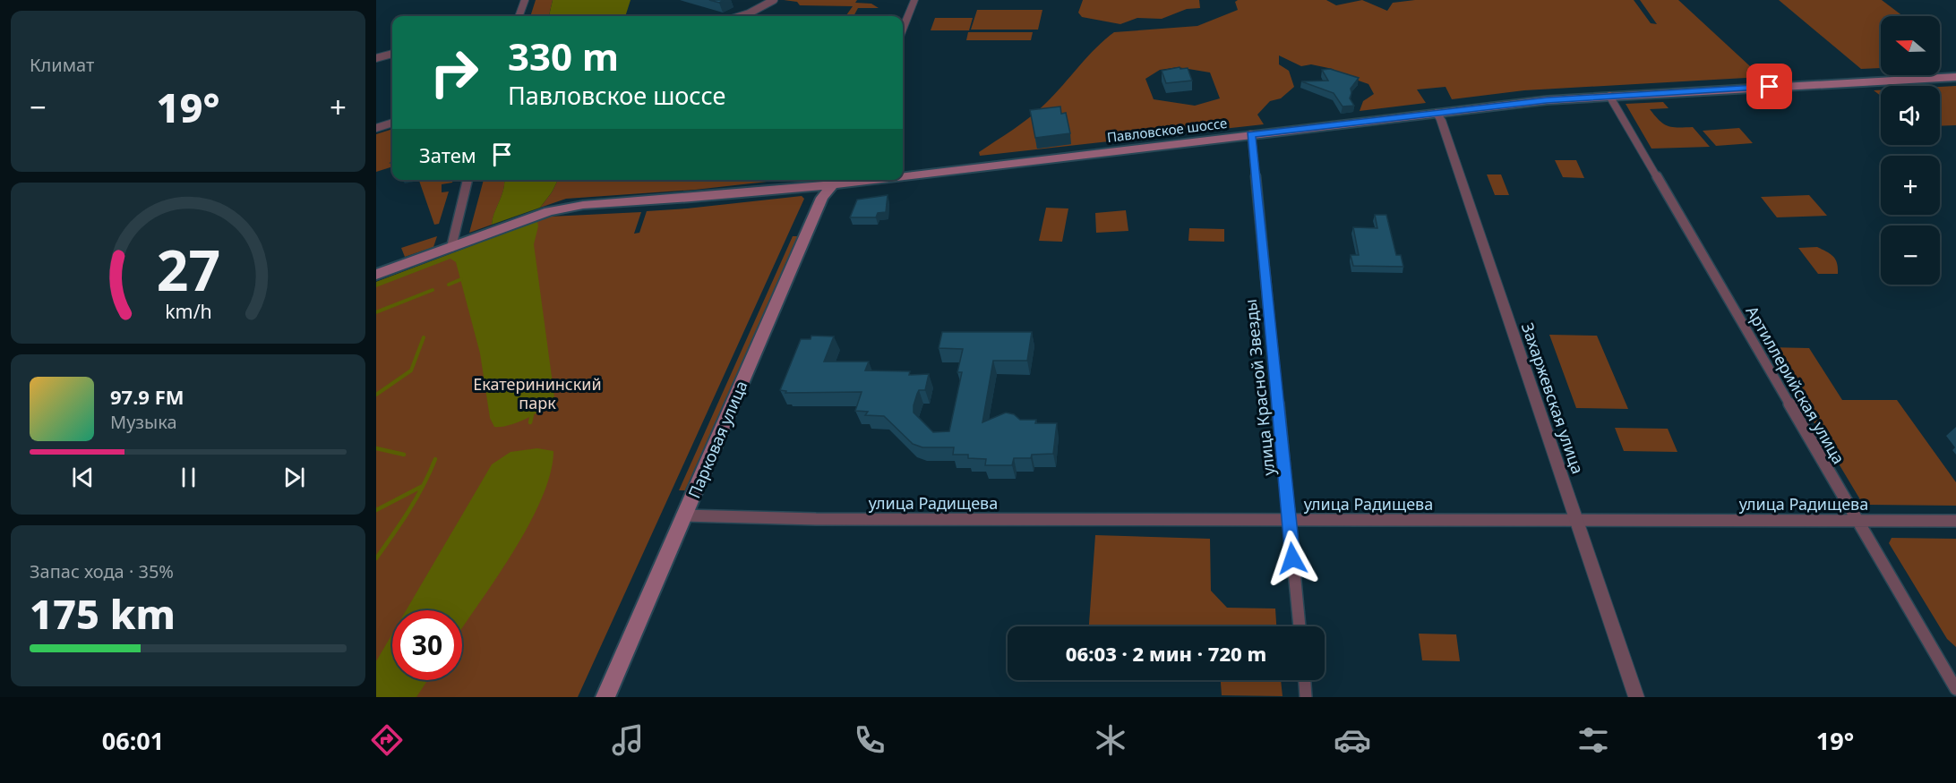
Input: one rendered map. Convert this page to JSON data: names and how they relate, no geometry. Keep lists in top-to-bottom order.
{
  "streets": {
    "main road": ["Павловское шоссе", "Парковая улица"],
    "street": [
      "Артиллерийская улица",
      "улица Красной Звезды",
      "Захаржевская улица",
      "улица Радищева"
    ]
  },
  "crossings": [
    ["Павловское шоссе", "Артиллерийская улица"],
    ["Павловское шоссе", "улица Красной Звезды"],
    ["Павловское шоссе", "Захаржевская улица"],
    ["Павловское шоссе", "Парковая улица"],
    ["Артиллерийская улица", "улица Радищева"],
    ["улица Красной Звезды", "улица Радищева"],
    ["Захаржевская улица", "улица Радищева"],
    ["Парковая улица", "улица Радищева"]
  ],
  "parks": ["Екатерининский парк"],
  "north": "left",
  "page": {
    "tile": [
      "Климат",
      ["Запас хода · 35%", "175 km"]
    ],
    "map_buttons": ["+", "−"],
    "turn": ["330 m", "Павловское шоссе"],
    "heat": ["−", "19°", "+"],
    "then": "Затем",
    "song": ["97.9 FM", "Музыка"],
    "limit": "30",
    "trip": "06:03 · 2 мин · 720 m",
    "tabs": ["06:01", "19°"],
    "gauge": ["27", "km/h"]
  }
}
